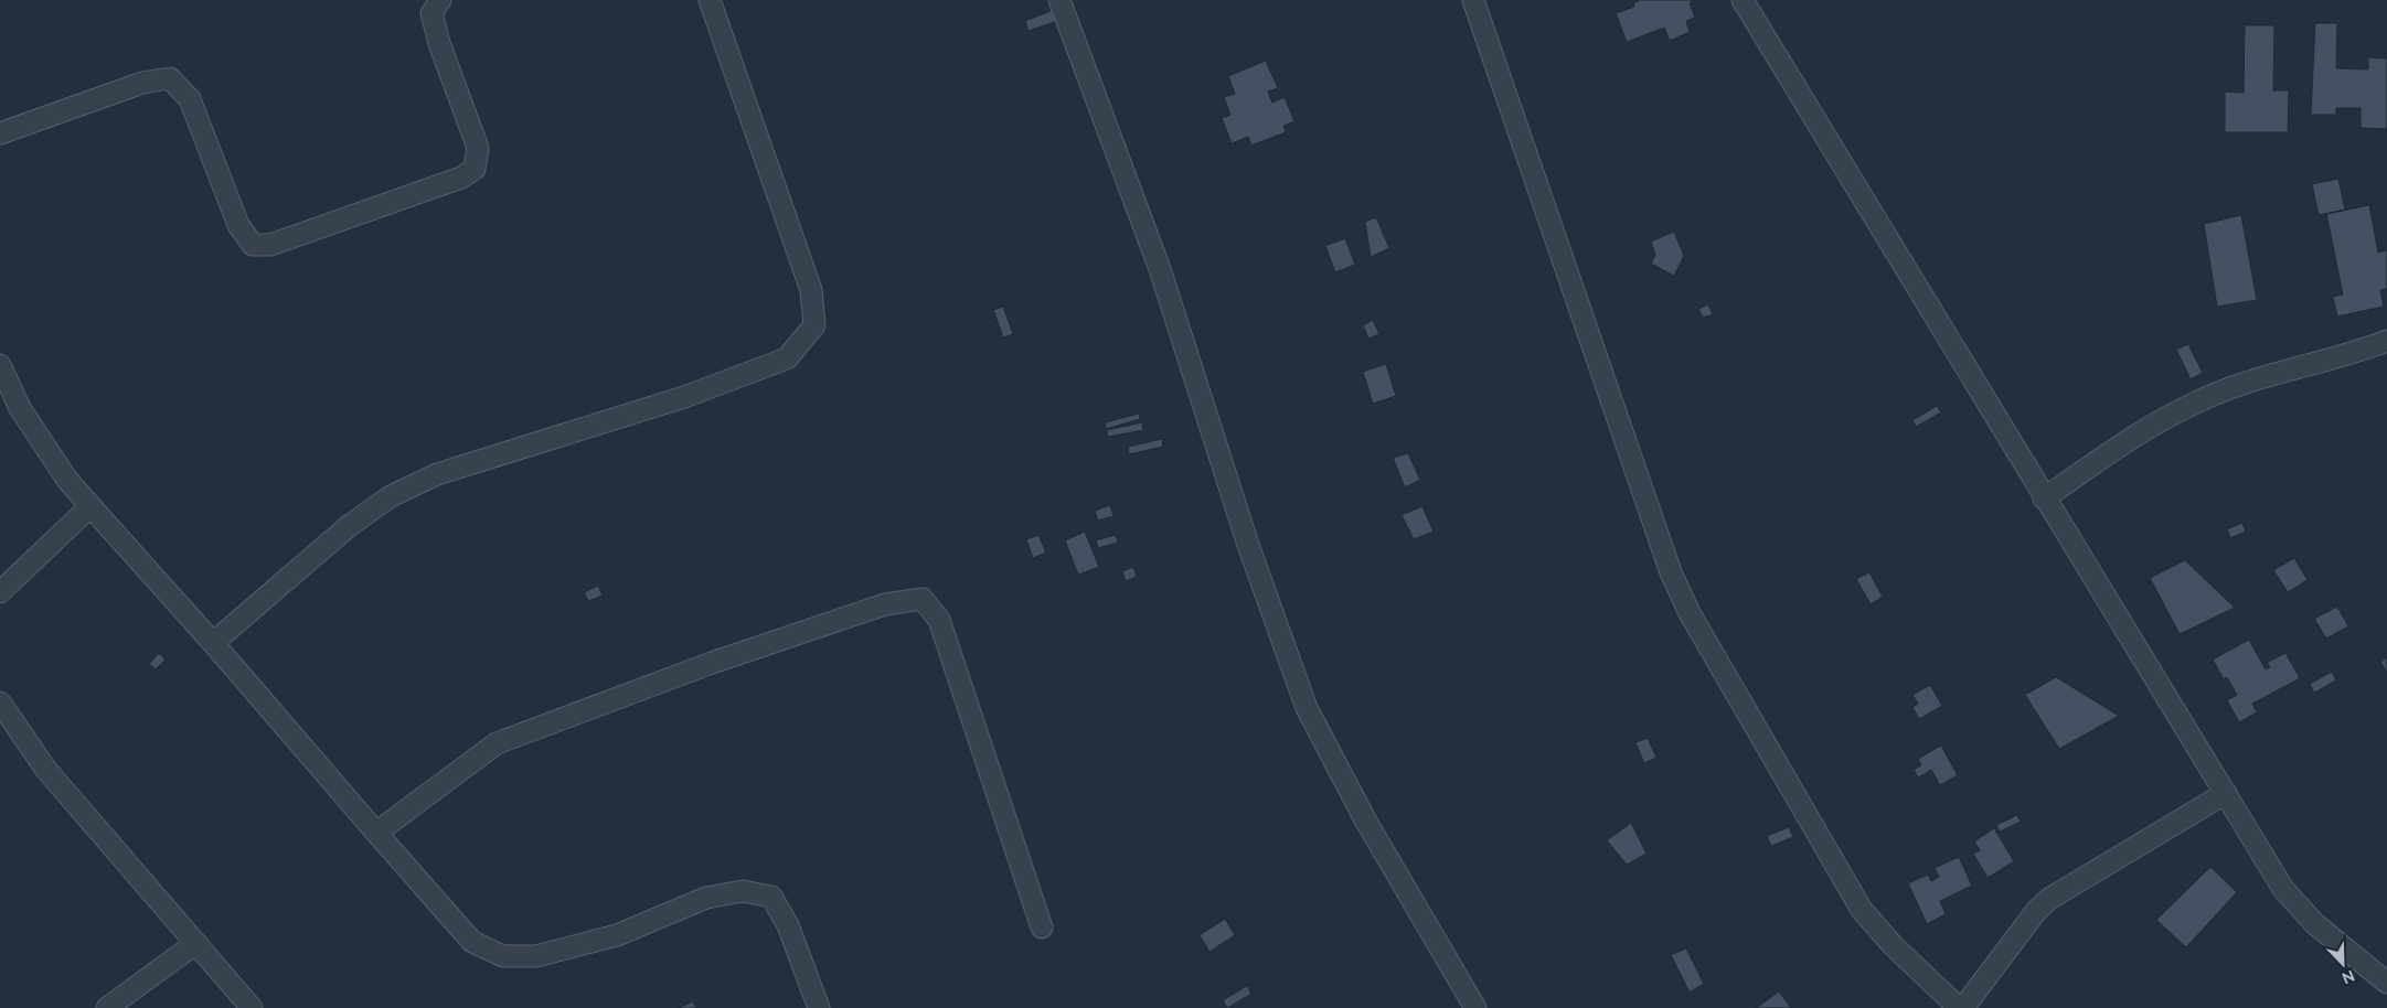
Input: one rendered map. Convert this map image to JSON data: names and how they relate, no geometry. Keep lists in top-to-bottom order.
{
  "north": "bottom right"
}
